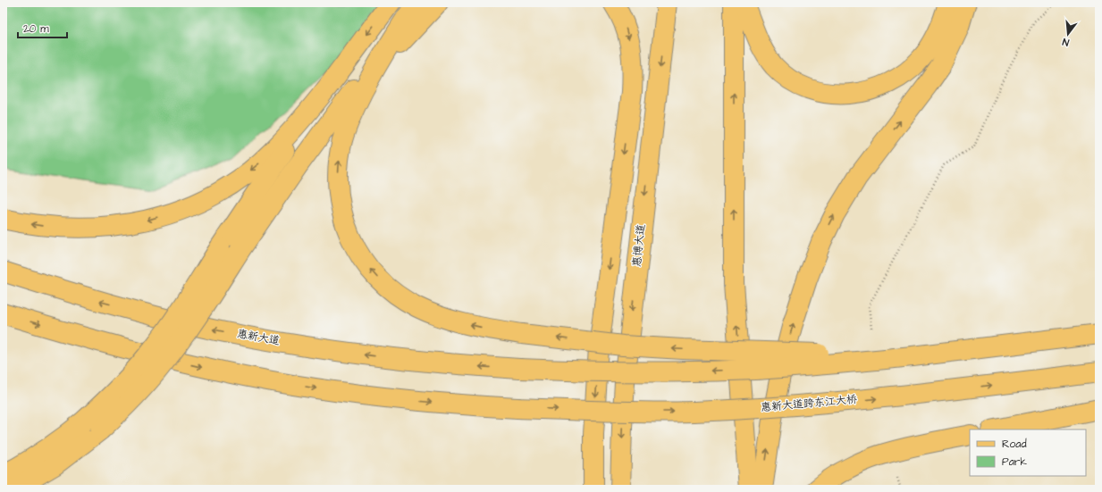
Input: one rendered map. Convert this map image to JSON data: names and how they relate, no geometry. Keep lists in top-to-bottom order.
{
  "streets": {
    "main road": ["惠博大道", "惠新大道", "惠新大道跨东江大桥"]
  },
  "one_way": ["惠新大道"],
  "legend": ["Road", "Park"],
  "scale_bar": "20 m",
  "north": "bottom"
}
